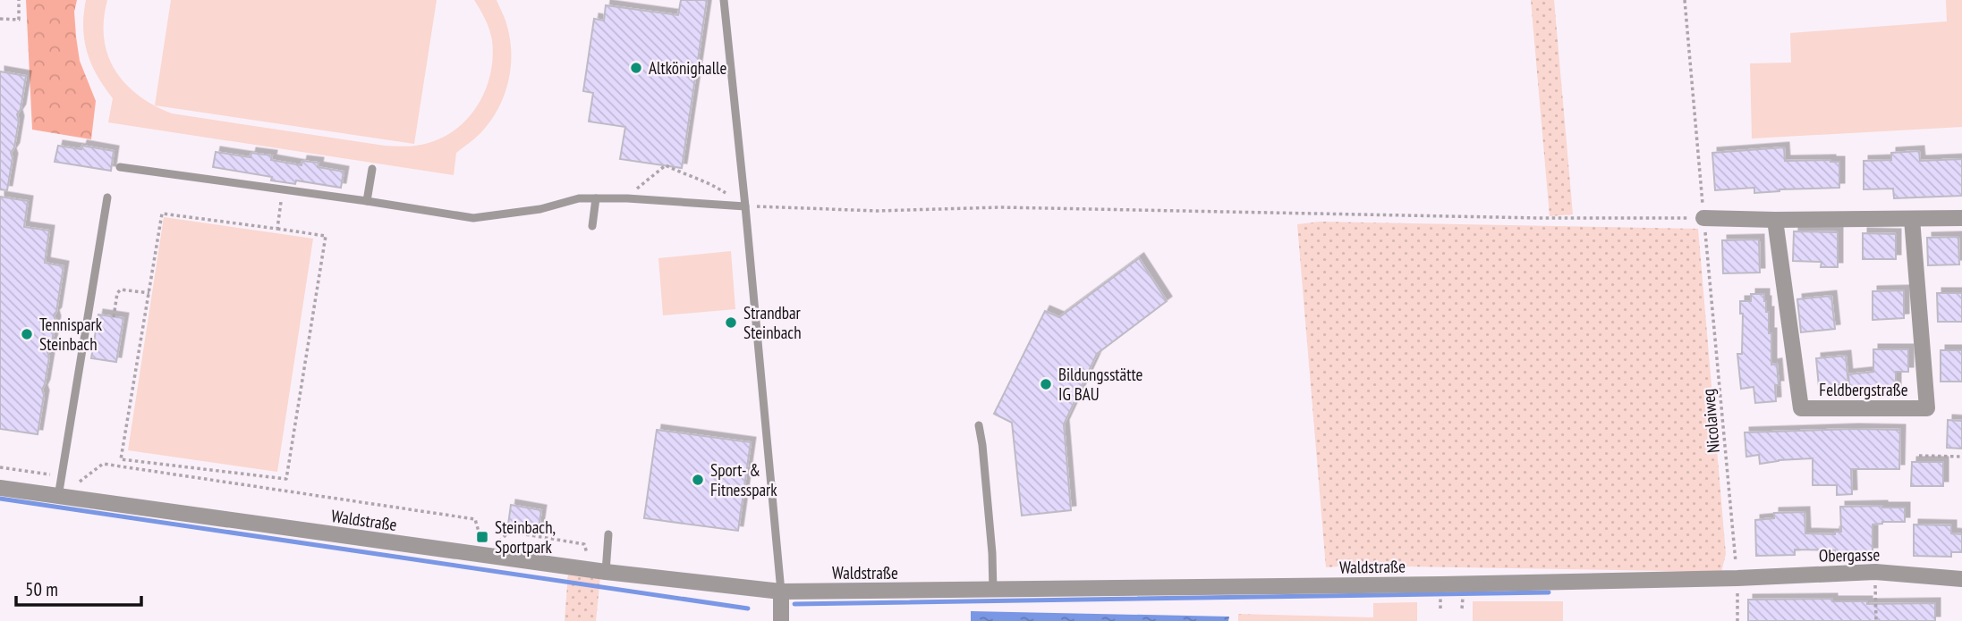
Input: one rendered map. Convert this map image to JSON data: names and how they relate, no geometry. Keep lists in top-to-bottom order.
{
  "streets": {
    "street": ["Feldbergstraße", "Waldstraße", "Obergasse"],
    "path": ["Nicolaiweg"]
  },
  "crossings": [
    ["Nicolaiweg", "Waldstraße"],
    ["Nicolaiweg", "Obergasse"],
    ["Waldstraße", "Obergasse"]
  ],
  "places": {
    "other": [
      "Altkönighalle",
      "Strandbar Steinbach",
      "Tennispark Steinbach",
      "Bildungsstätte IG BAU",
      "Sport- & Fitnesspark"
    ],
    "transit": ["Steinbach, Sportpark"]
  },
  "scale_bar": "50 m"
}
